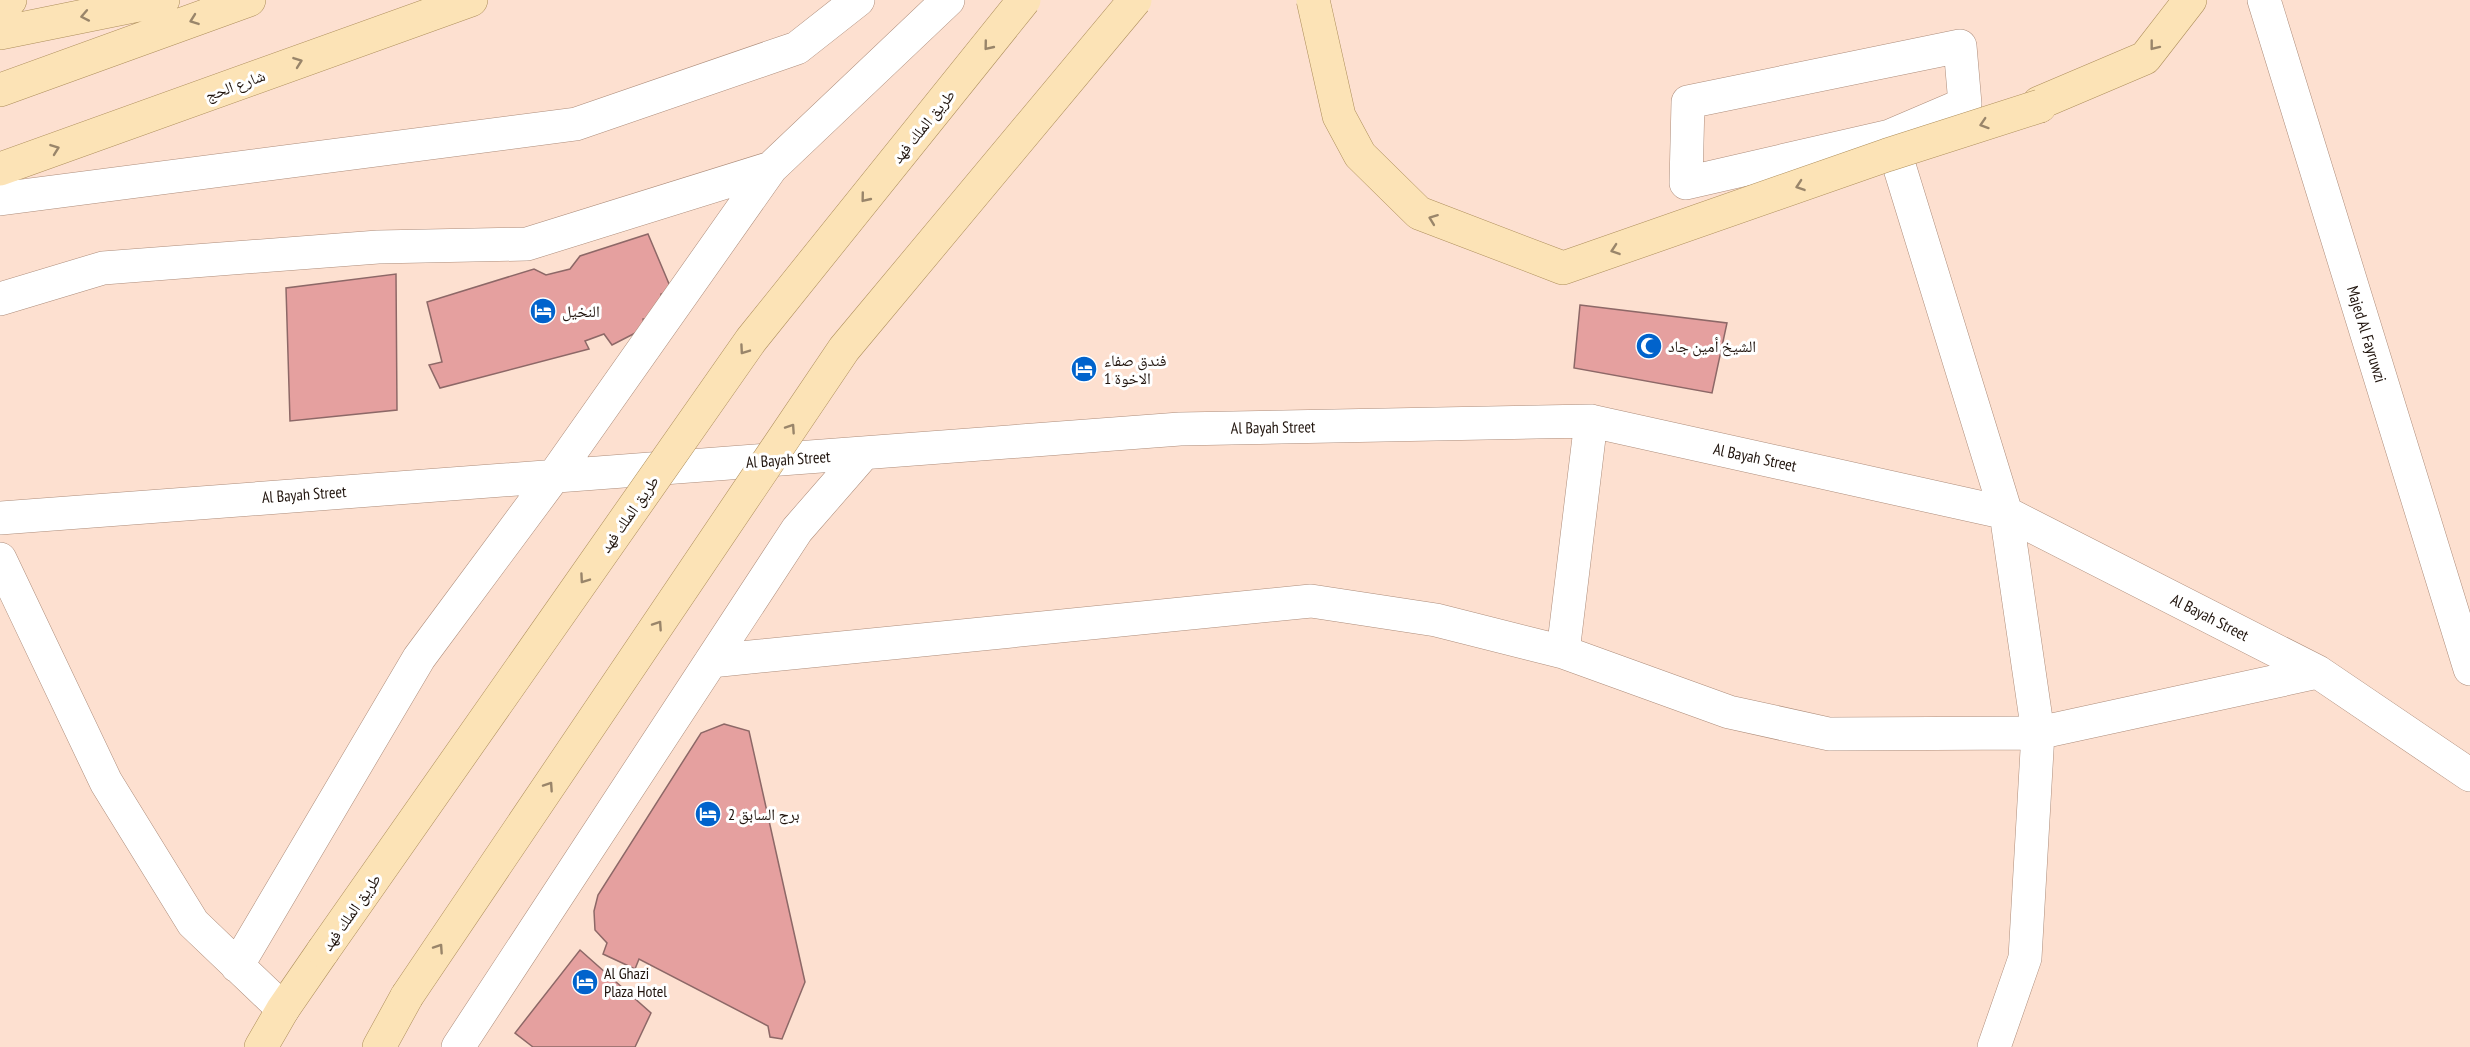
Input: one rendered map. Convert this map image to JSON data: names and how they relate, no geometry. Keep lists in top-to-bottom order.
{
  "streets": {
    "main road": ["شارع الحج", "طريق الملك فهد"],
    "street": ["Majed Al Fayruwzi", "Al Bayah Street"]
  },
  "places": {
    "hotel": [
      "النخيل",
      "فندق صفاء الاخوة 1",
      "برج السابق 2",
      "Al Ghazi Plaza Hotel"
    ],
    "mosque": ["الشيخ أمين جاد"]
  }
}
